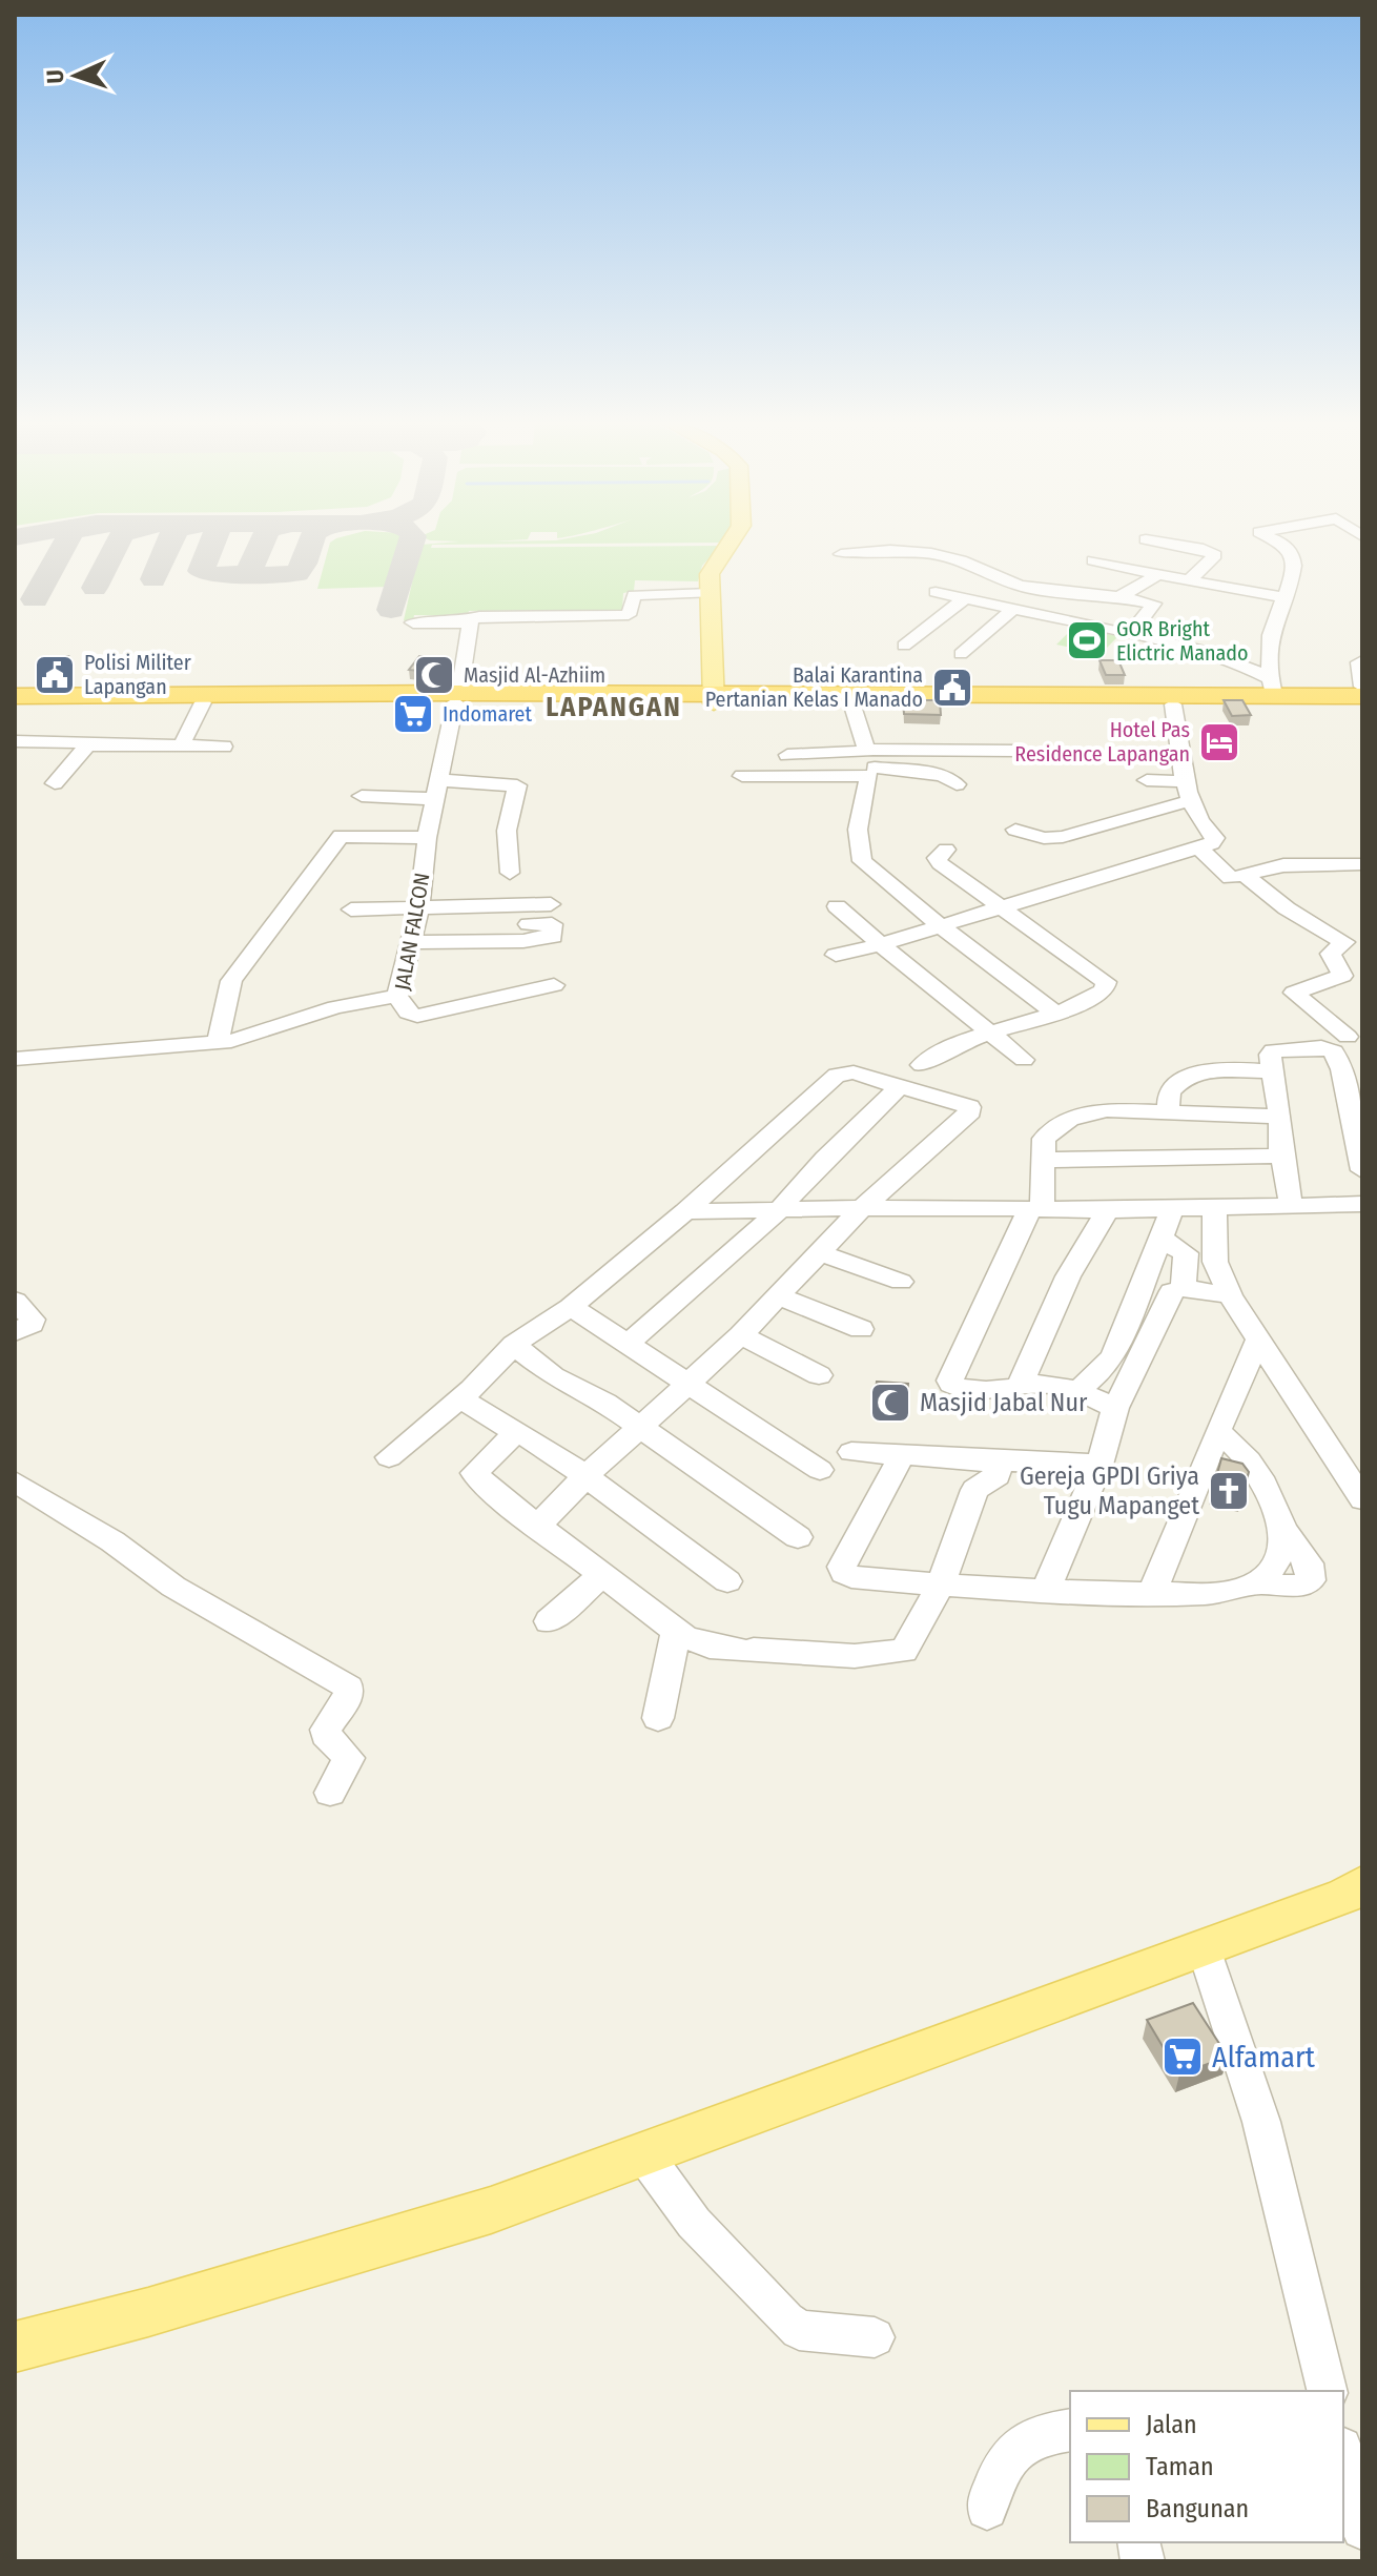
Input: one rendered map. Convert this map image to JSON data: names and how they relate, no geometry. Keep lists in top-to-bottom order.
{
  "streets": {
    "street": ["JALAN FALCON"]
  },
  "districts": ["LAPANGAN"],
  "places": {
    "sports": ["GOR Bright Elictric Manado"],
    "public building": ["Polisi Militer Lapangan", "Balai Karantina Pertanian Kelas I Manado"],
    "mosque": ["Masjid Al-Azhiim", "Masjid Jabal Nur"],
    "supermarket": ["Indomaret", "Alfamart"],
    "hotel": ["Hotel Pas Residence Lapangan"],
    "church": ["Gereja GPDI Griya Tugu Mapanget"]
  },
  "legend": ["Jalan", "Taman", "Bangunan"],
  "north": "left"
}
